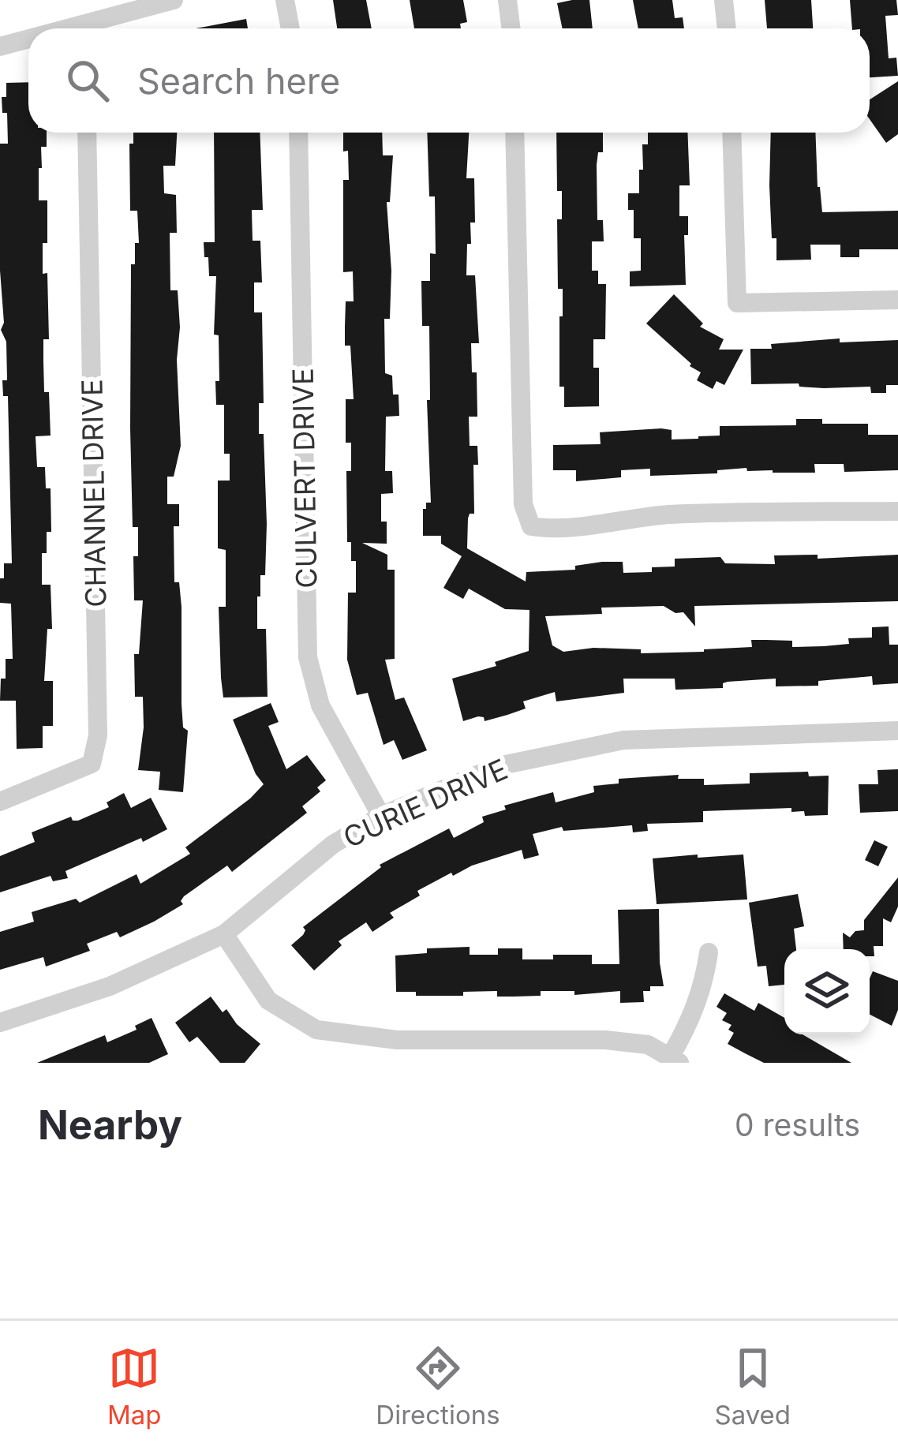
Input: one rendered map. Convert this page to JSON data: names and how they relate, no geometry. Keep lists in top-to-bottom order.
{
  "streets": {
    "street": ["CULVERT DRIVE", "CHANNEL DRIVE", "CURIE DRIVE"]
  },
  "crossings": [
    ["CULVERT DRIVE", "CURIE DRIVE"]
  ],
  "page": {
    "search": "Search here",
    "heading": ["Nearby", "0 results"],
    "nav": ["Map", "Directions", "Saved"]
  }
}
